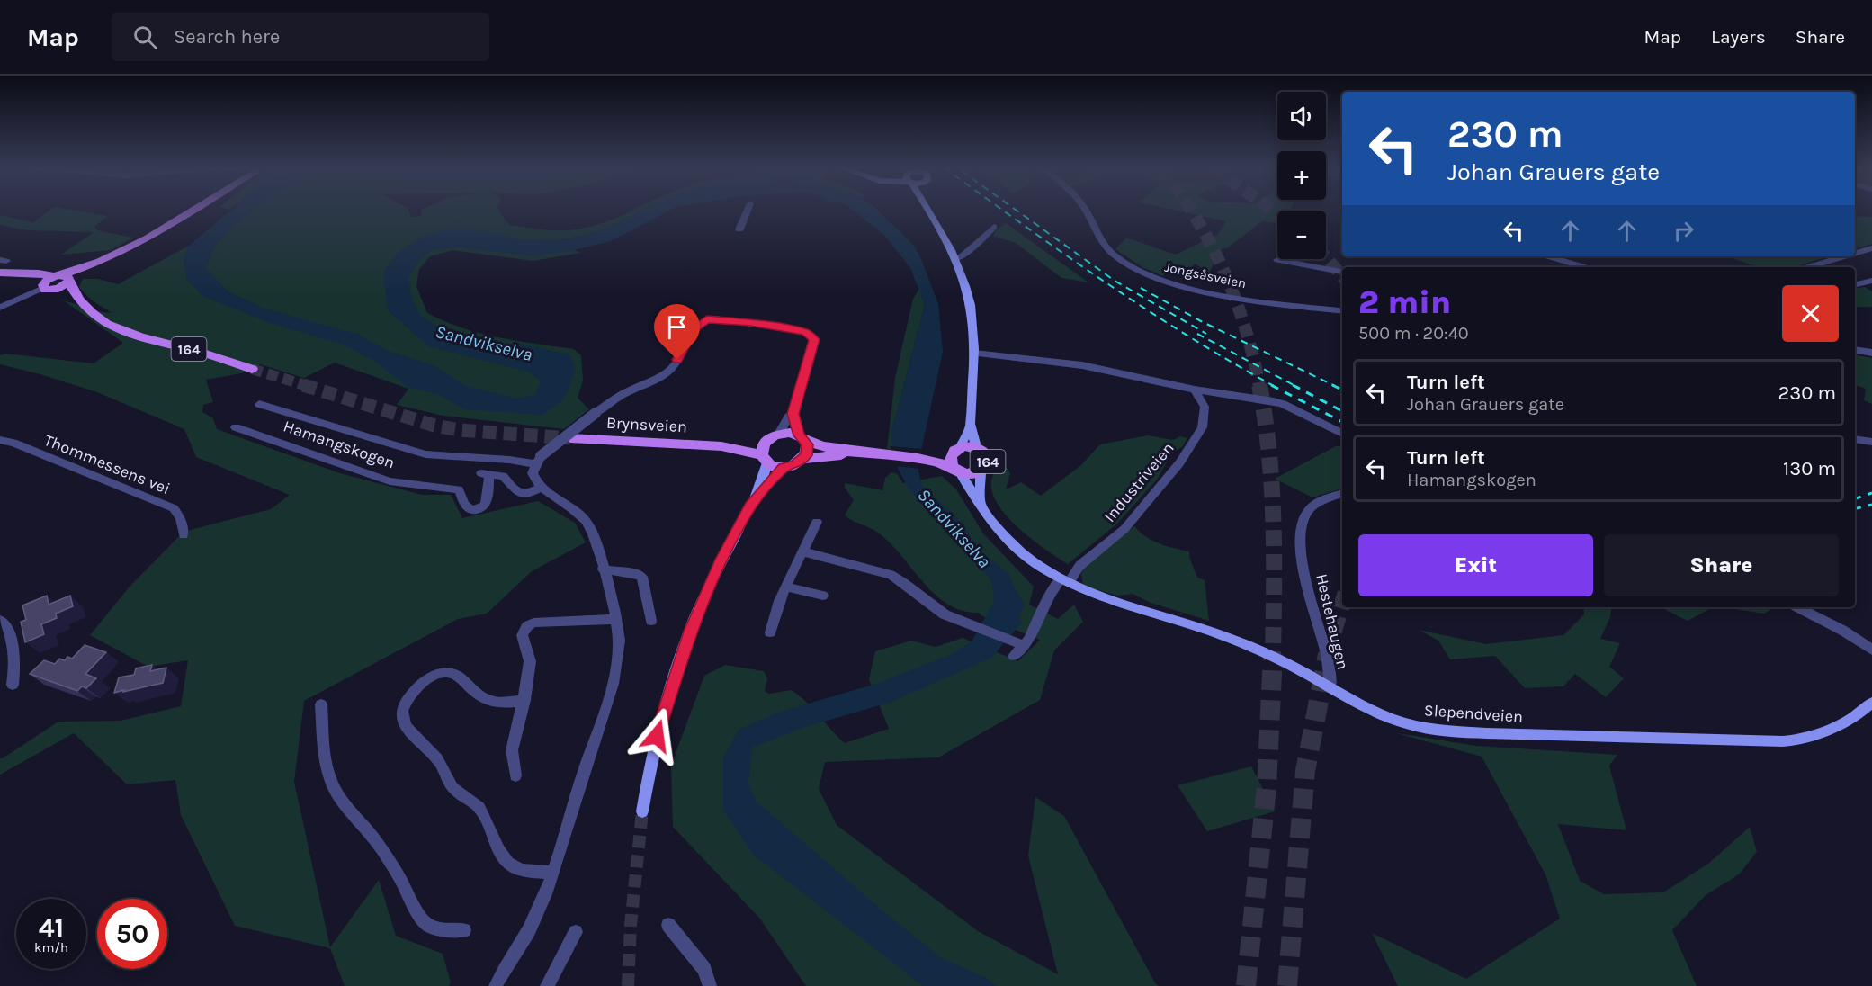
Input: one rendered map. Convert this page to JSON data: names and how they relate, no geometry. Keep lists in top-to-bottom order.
{
  "streets": {
    "main road": ["164", "Brynsveien", "Slependveien"],
    "street": [
      "Jongsåsveien",
      "Hamangskogen",
      "Thommessens vei",
      "Industriveien",
      "Hestehaugen"
    ]
  },
  "crossings": [
    ["164", "Brynsveien"],
    ["Industriveien", "Slependveien"],
    ["Hestehaugen", "Slependveien"]
  ],
  "water": ["Sandvikselva"],
  "page": {
    "header": "Map",
    "search": "Search here",
    "nav": ["Map", "Layers", "Share"],
    "map_buttons": ["+", "−"],
    "turn": ["230 m", "Johan Grauers gate"],
    "heading": ["2 min", "500 m · 20:40"],
    "list": [
      {
        "name": "Turn left",
        "note": "Johan Grauers gate",
        "value": "230 m"
      },
      {
        "name": "Turn left",
        "note": "Hamangskogen",
        "value": "130 m"
      }
    ],
    "buttons": ["Exit", "Share"],
    "speed": "41 km/h",
    "limit": "50"
  }
}
